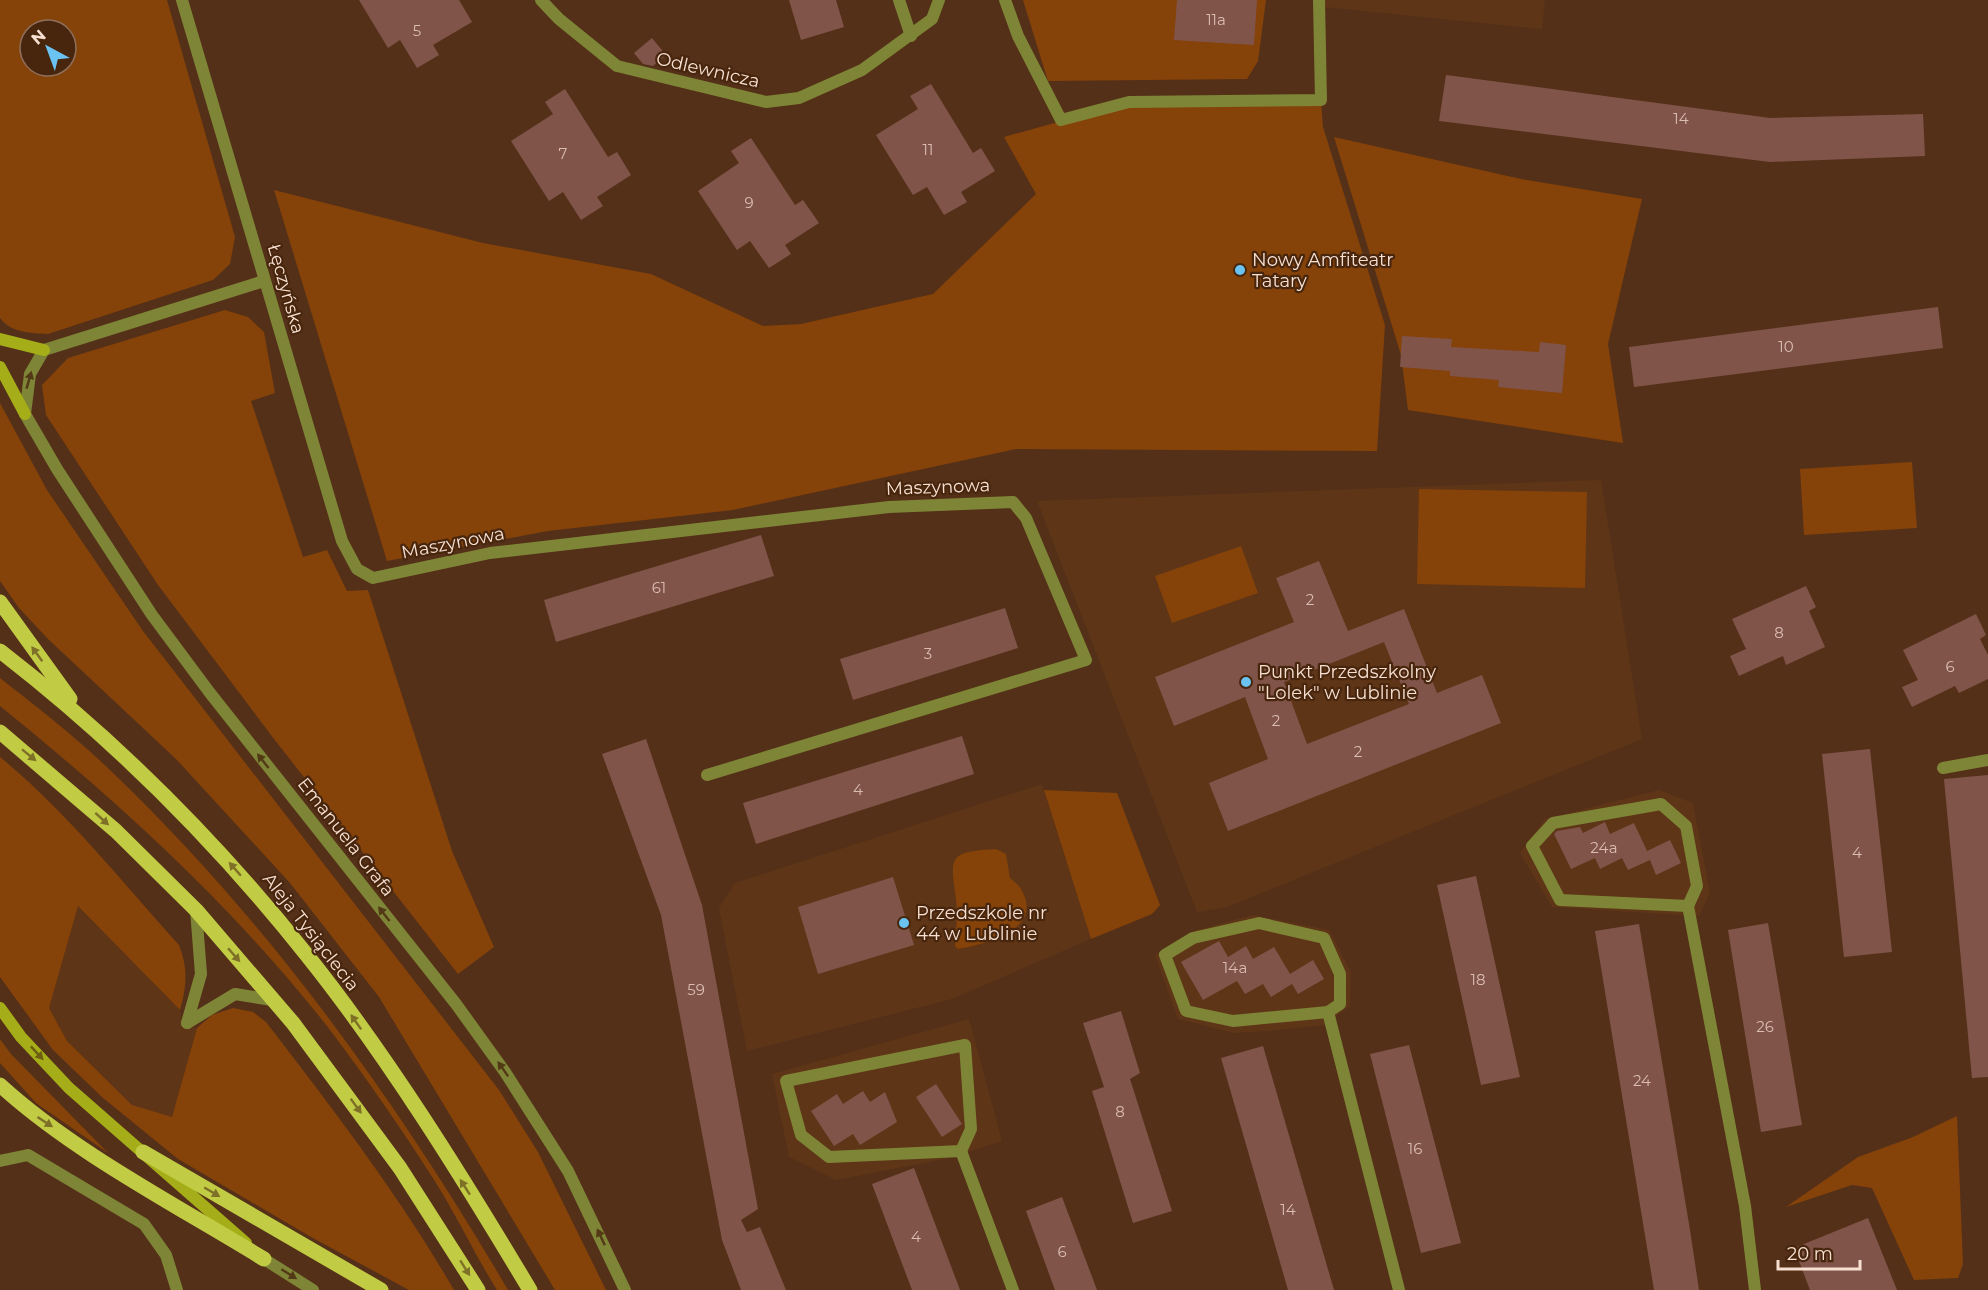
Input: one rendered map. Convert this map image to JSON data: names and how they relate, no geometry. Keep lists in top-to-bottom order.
{
  "streets": {
    "main road": ["Aleja Tysiąclecia"],
    "street": [
      "Odlewnicza",
      "Łęczyńska",
      "Maszynowa",
      "Emanuela Grafa"
    ]
  },
  "crossings": [
    ["Łęczyńska", "Maszynowa"]
  ],
  "one_way": ["Emanuela Grafa"],
  "places": ["Nowy Amfiteatr Tatary", "Punkt Przedszkolny \"Lolek\" w Lublinie", "Przedszkole nr 44 w Lublinie"],
  "house_numbers": [
    "11a",
    "5",
    "14",
    "11",
    "7",
    "9",
    "10",
    "61",
    "2",
    "8",
    "3",
    "6",
    "2",
    "2",
    "4",
    "24a",
    "4",
    "14a",
    "18",
    "59",
    "26",
    "24",
    "8",
    "16",
    "14",
    "4",
    "6"
  ],
  "scale_bar": "20 m",
  "north": "top left"
}
